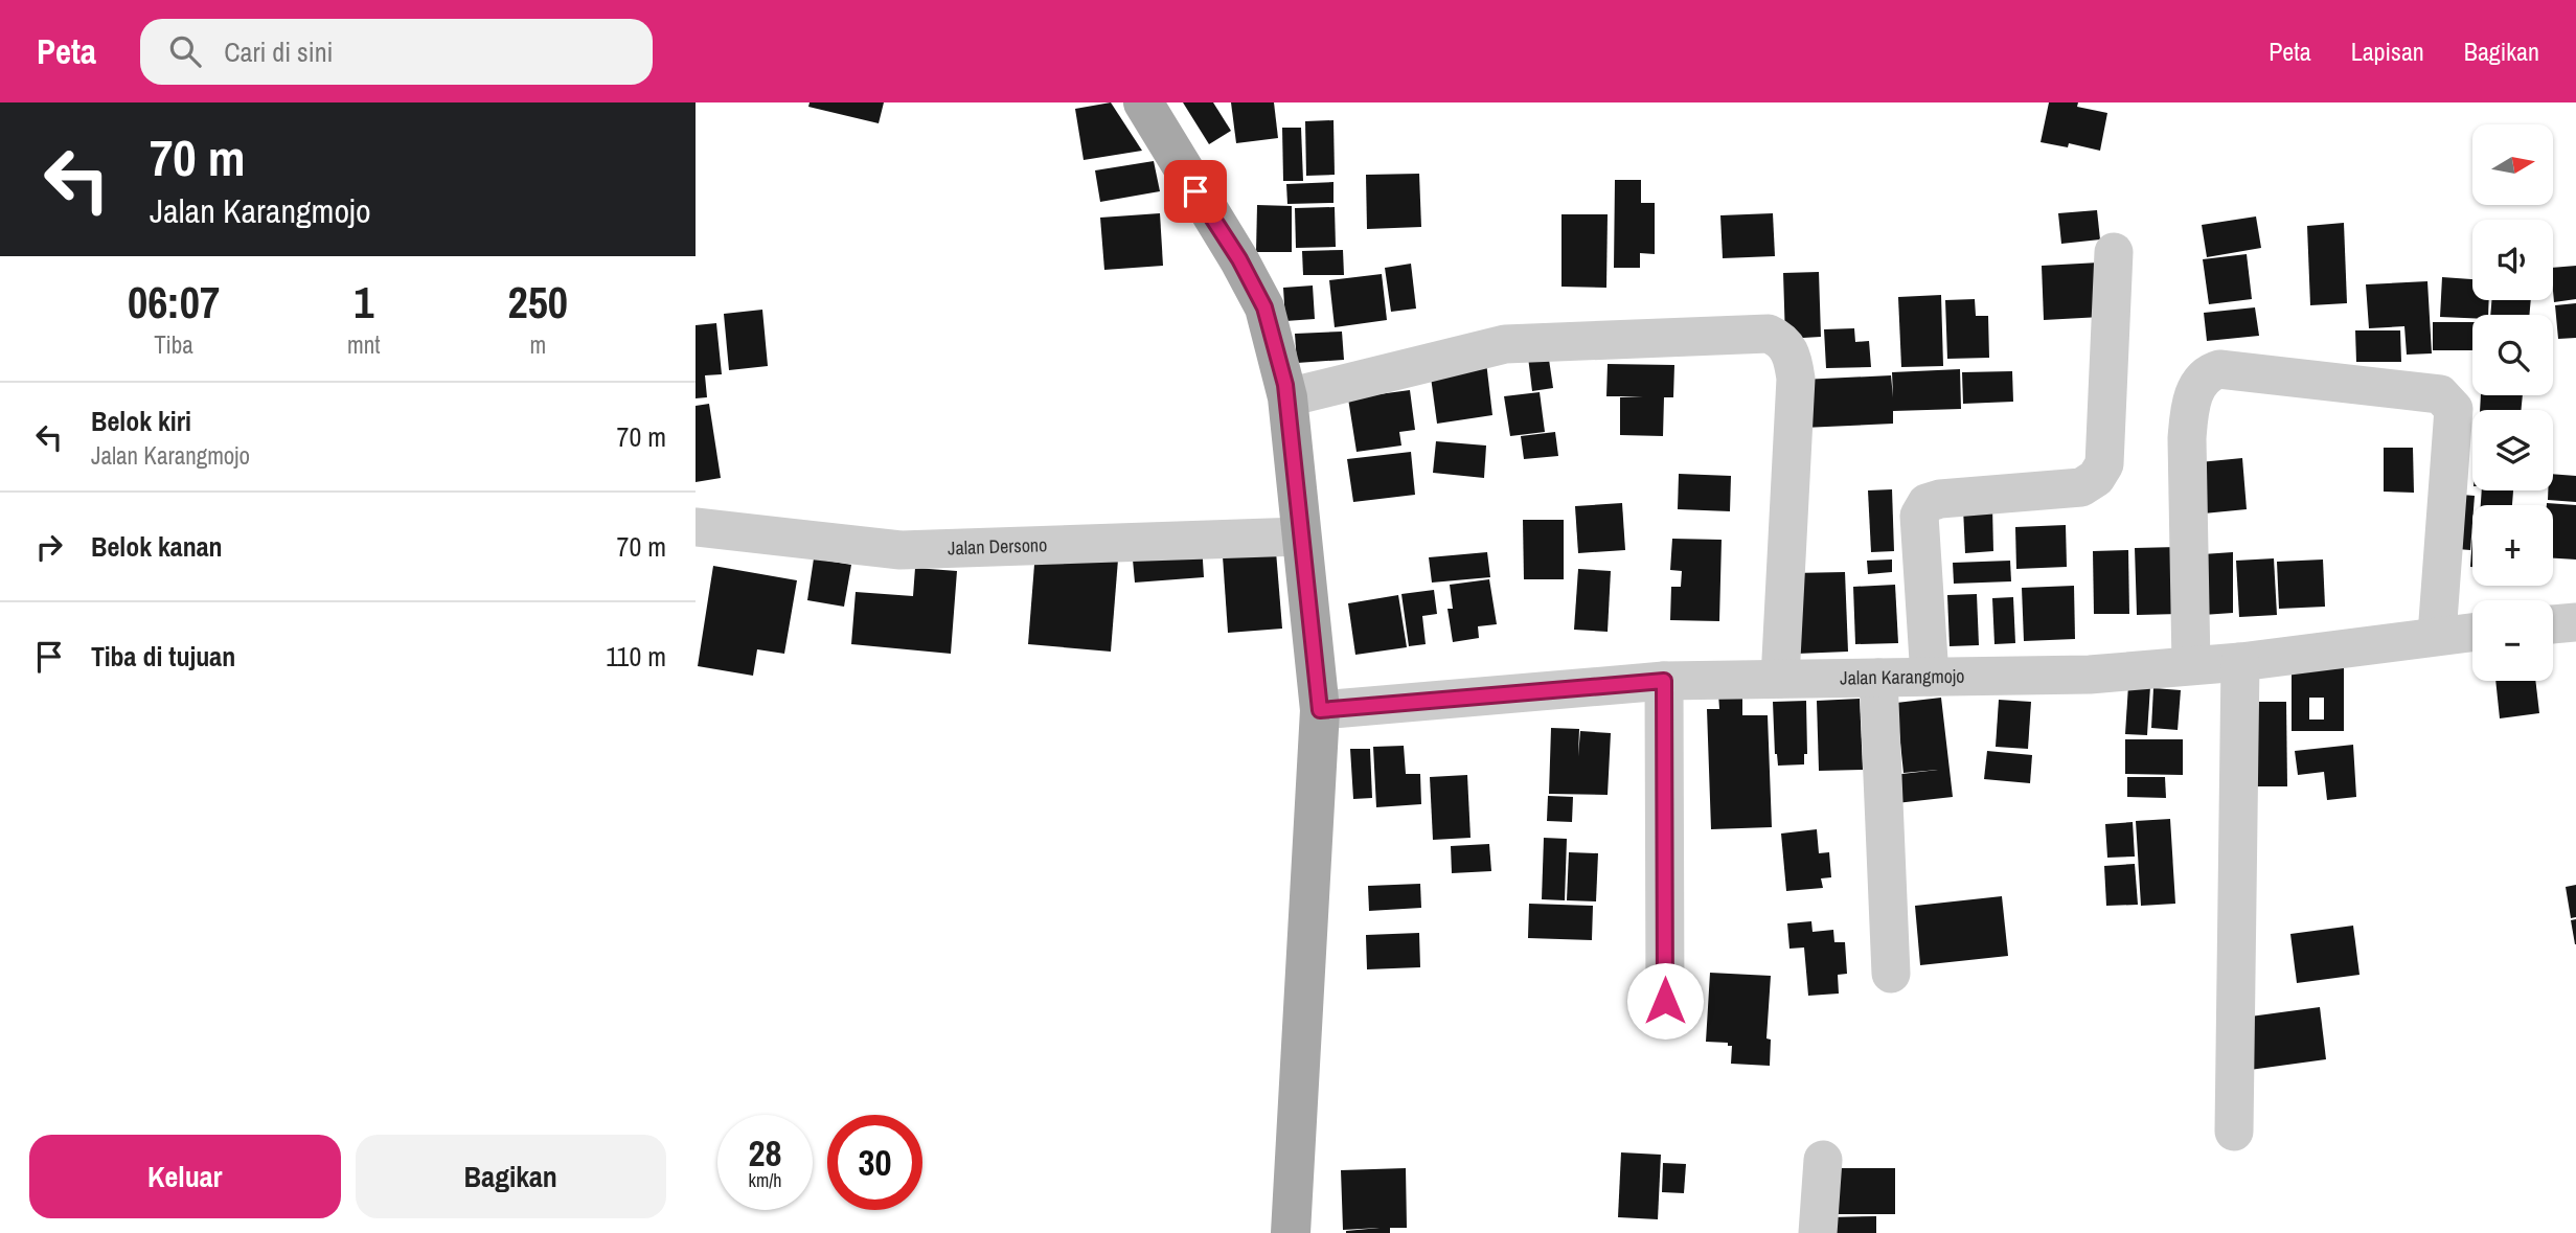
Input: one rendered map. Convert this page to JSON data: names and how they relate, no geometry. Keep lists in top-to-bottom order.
{
  "streets": {
    "street": ["Jalan Dersono", "Jalan Karangmojo"]
  },
  "north": "right",
  "page": {
    "header": "Peta",
    "search": "Cari di sini",
    "nav": ["Peta", "Lapisan", "Bagikan"],
    "turn": ["70 m", "Jalan Karangmojo"],
    "map_buttons": ["+", "−"],
    "eta": [
      "06:07",
      "Tiba",
      "1",
      "mnt",
      "250",
      "m"
    ],
    "list": [
      {
        "name": "Belok kiri",
        "note": "Jalan Karangmojo",
        "value": "70 m"
      },
      {
        "name": "Belok kanan",
        "value": "70 m"
      },
      {
        "name": "Tiba di tujuan",
        "value": "110 m"
      }
    ],
    "speed": "28 km/h",
    "limit": "30",
    "buttons": ["Keluar", "Bagikan"]
  }
}
